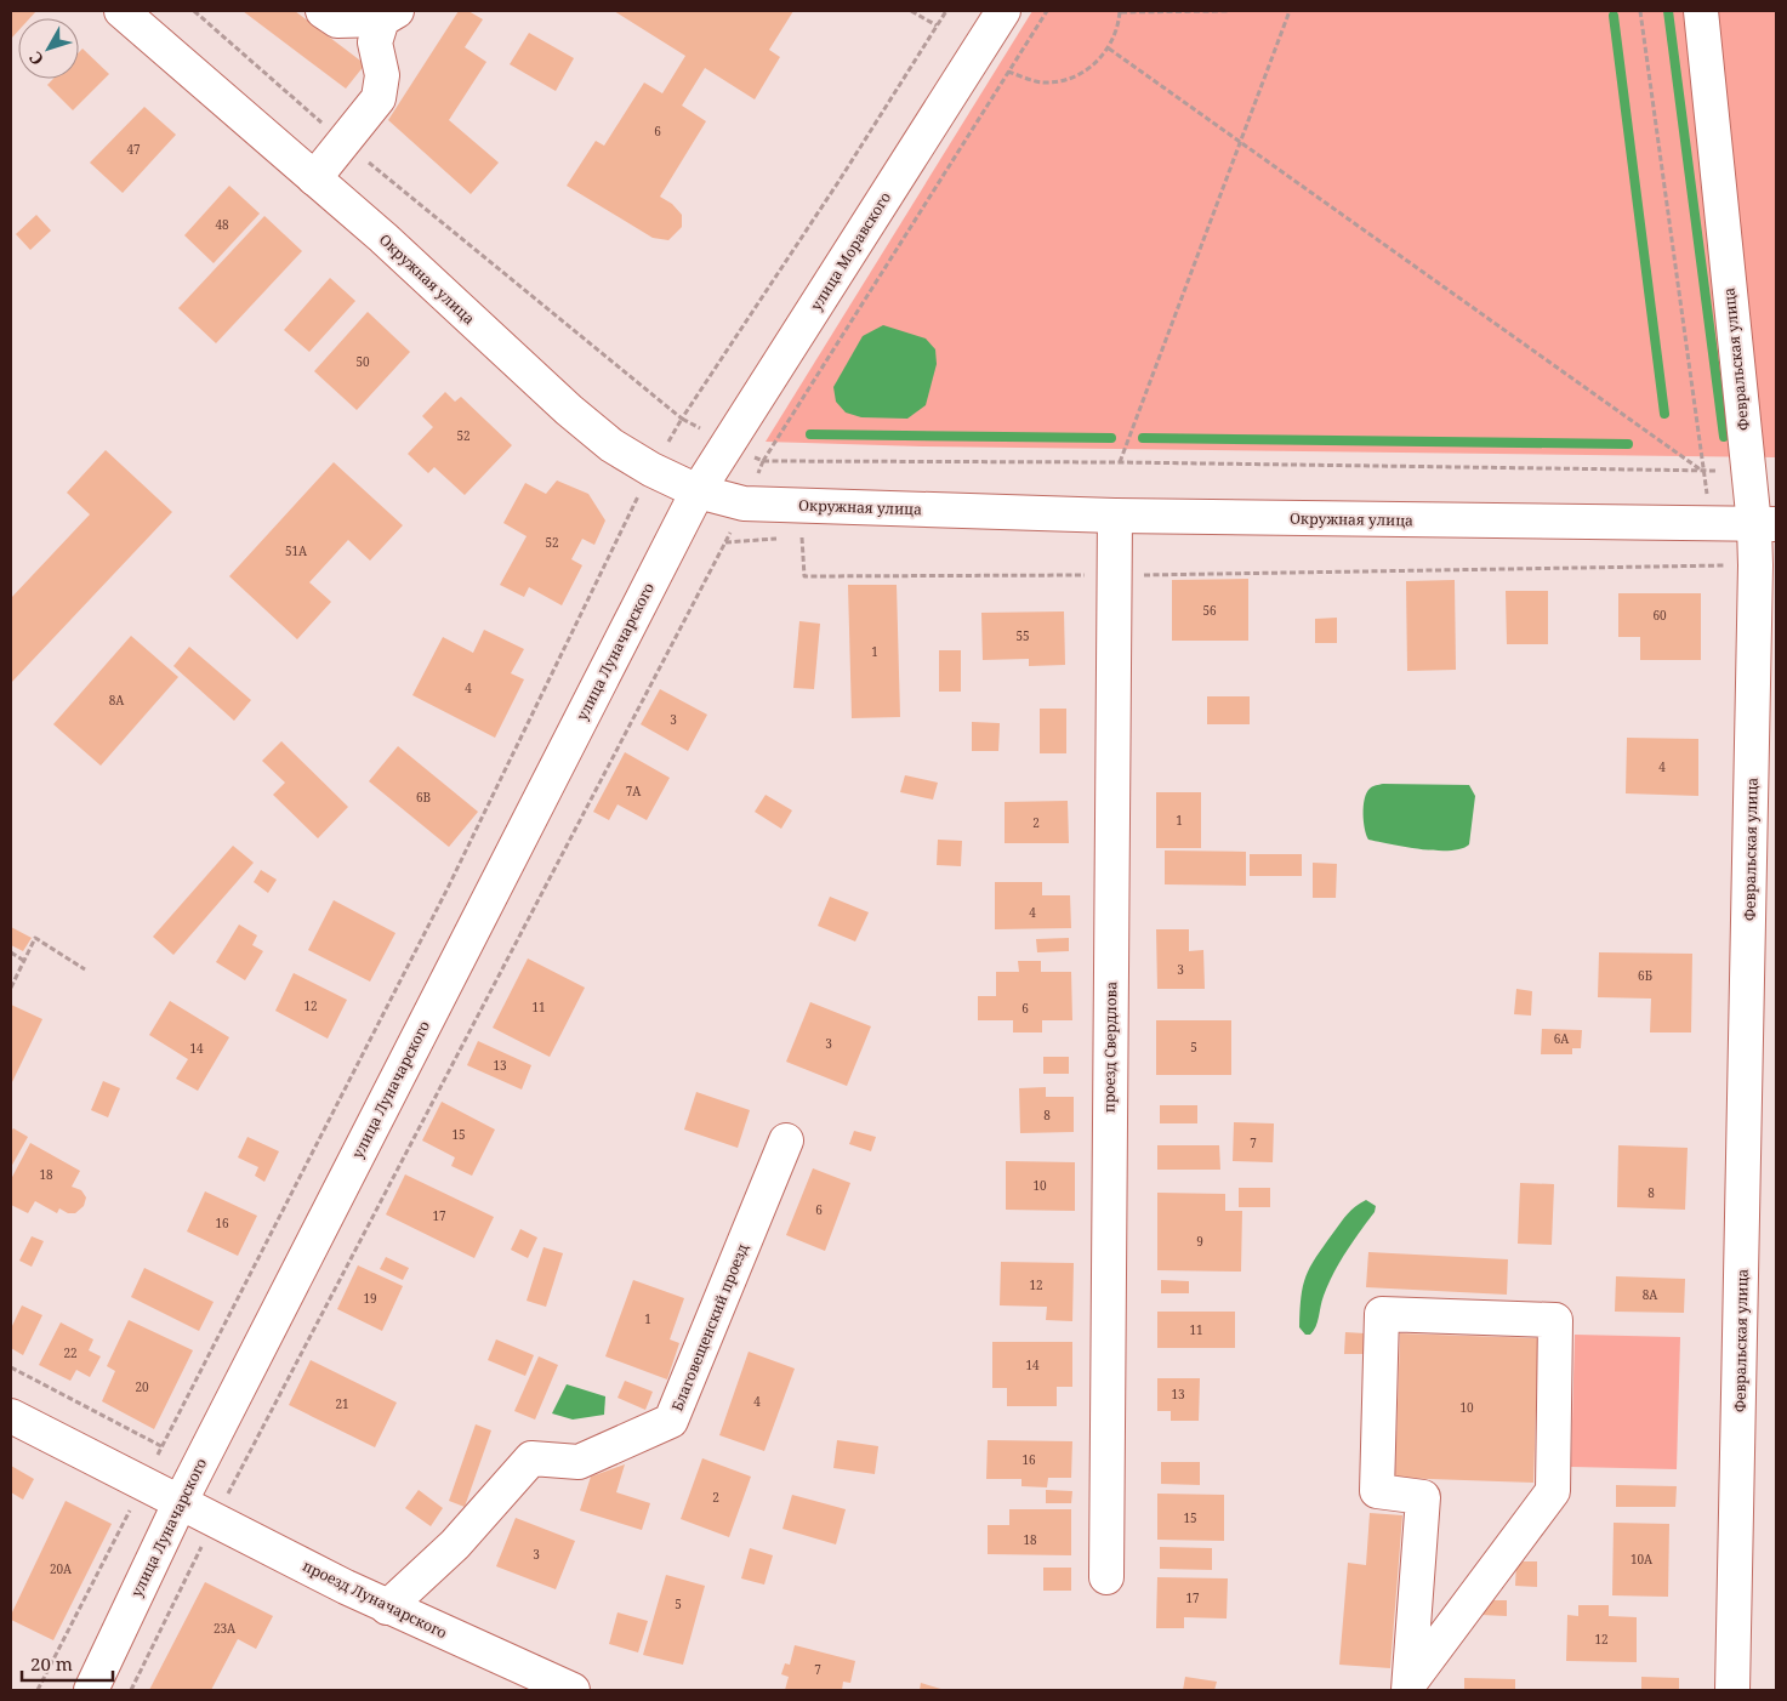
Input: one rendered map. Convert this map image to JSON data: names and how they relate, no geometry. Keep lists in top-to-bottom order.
{
  "streets": {
    "street": [
      "улица Моравского",
      "Окружная улица",
      "Февральская улица",
      "улица Луначарского",
      "проезд Свердлова",
      "Благовещенский проезд",
      "проезд Луначарского"
    ]
  },
  "crossings": [
    ["улица Моравского", "Окружная улица"],
    ["улица Моравского", "улица Луначарского"],
    ["Окружная улица", "Февральская улица"],
    ["Окружная улица", "улица Луначарского"],
    ["Окружная улица", "проезд Свердлова"],
    ["улица Луначарского", "проезд Луначарского"],
    ["Благовещенский проезд", "проезд Луначарского"]
  ],
  "house_numbers": [
    "6",
    "47",
    "48",
    "50",
    "52",
    "52",
    "51А",
    "56",
    "60",
    "55",
    "1",
    "4",
    "8А",
    "3",
    "4",
    "7А",
    "6В",
    "1",
    "2",
    "4",
    "3",
    "6Б",
    "12",
    "11",
    "6",
    "6А",
    "3",
    "5",
    "14",
    "13",
    "8",
    "15",
    "7",
    "18",
    "10",
    "8",
    "6",
    "17",
    "16",
    "9",
    "12",
    "8А",
    "19",
    "1",
    "11",
    "22",
    "14",
    "20",
    "13",
    "4",
    "21",
    "10",
    "16",
    "2",
    "15",
    "18",
    "3",
    "10А",
    "20А",
    "17",
    "5",
    "23А",
    "12",
    "7"
  ],
  "scale_bar": "20 m",
  "north": "bottom left"
}
